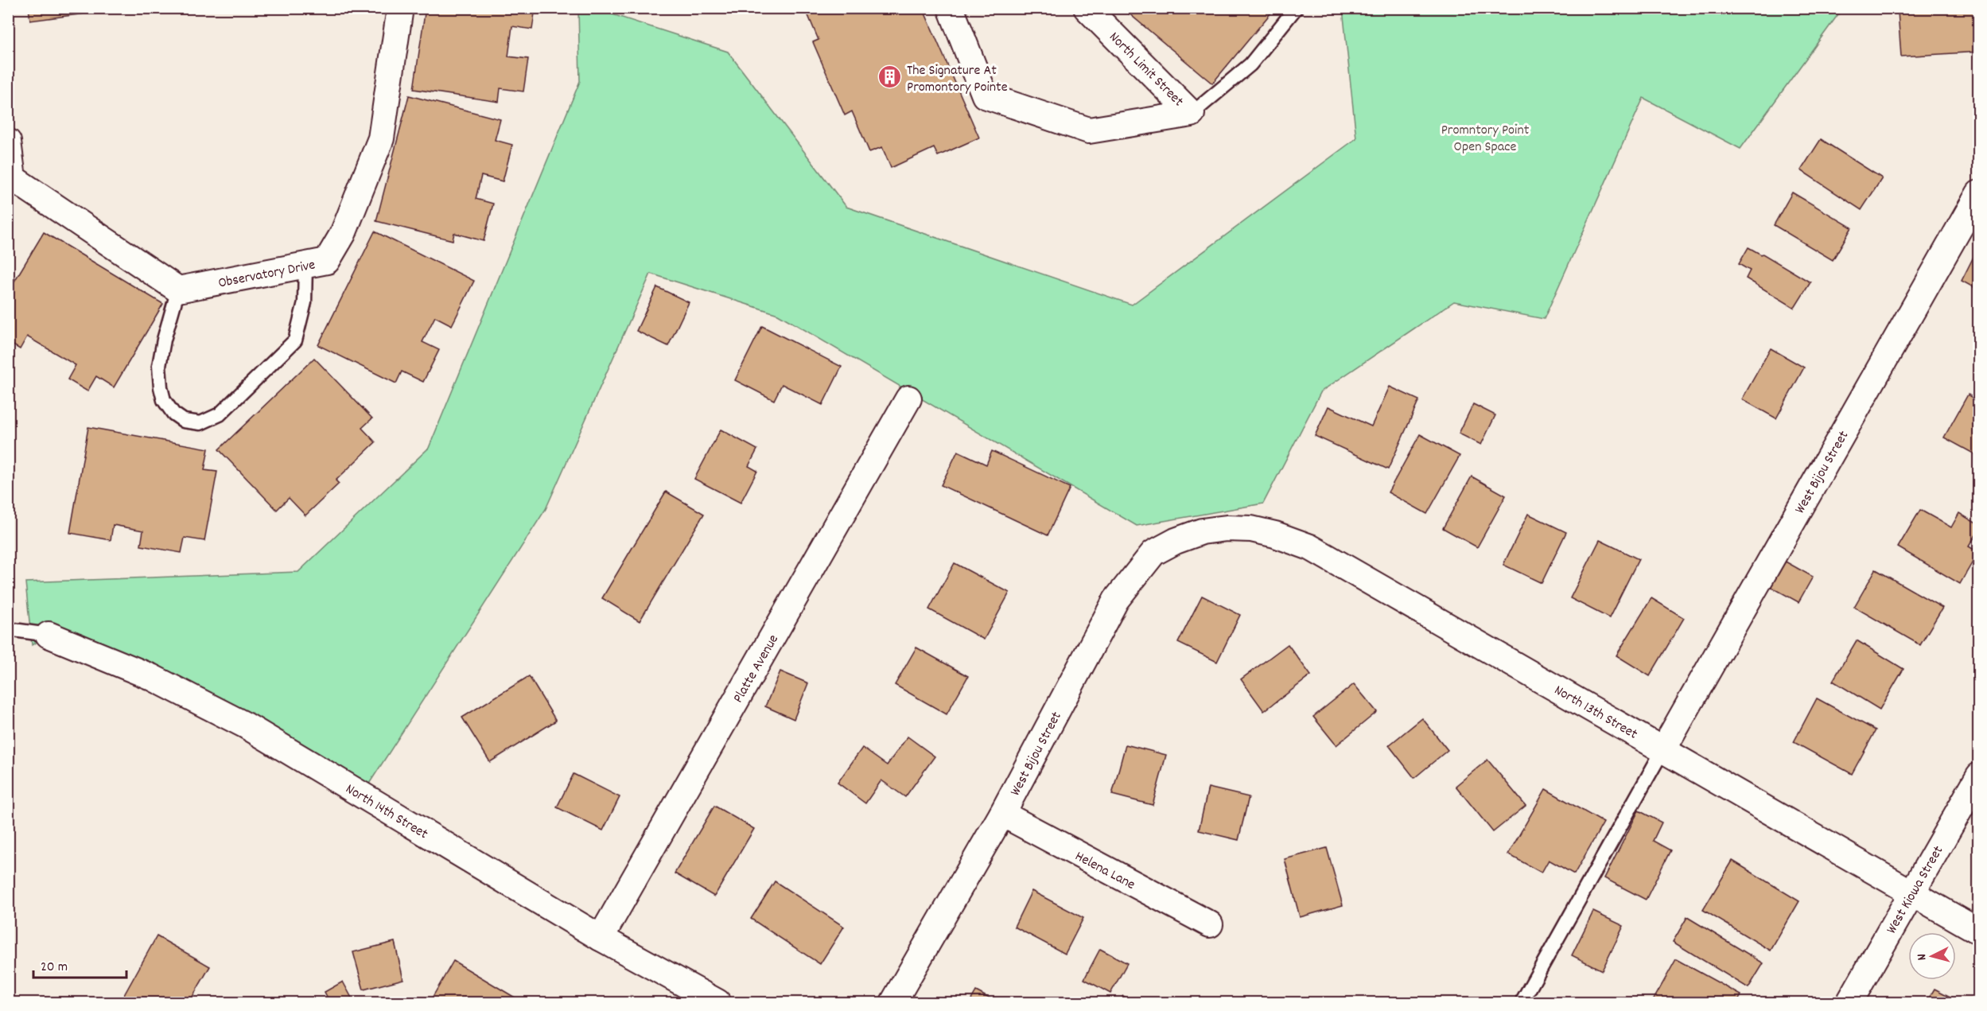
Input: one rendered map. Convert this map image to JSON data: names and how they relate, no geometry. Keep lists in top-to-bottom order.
{
  "streets": {
    "street": [
      "North Limit Street",
      "Observatory Drive",
      "West Bijou Street",
      "Platte Avenue",
      "North 13th Street",
      "North 14th Street",
      "Helena Lane",
      "West Kiowa Street"
    ]
  },
  "crossings": [
    ["West Bijou Street", "North 13th Street"],
    ["West Bijou Street", "Helena Lane"],
    ["Platte Avenue", "North 14th Street"],
    ["North 13th Street", "West Kiowa Street"]
  ],
  "parks": ["Promntory Point Open Space"],
  "places": {
    "building": ["The Signature At Promontory Pointe"]
  },
  "scale_bar": "20 m",
  "north": "left"
}
